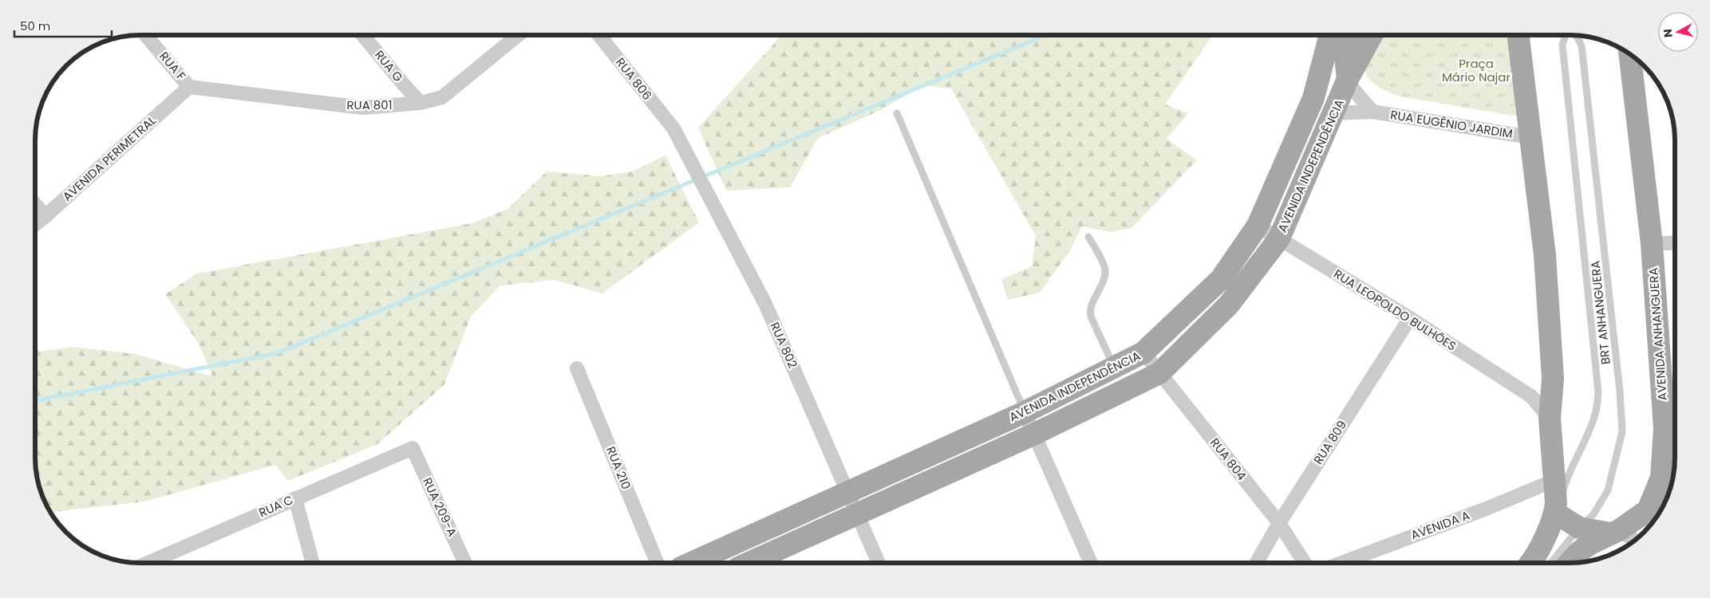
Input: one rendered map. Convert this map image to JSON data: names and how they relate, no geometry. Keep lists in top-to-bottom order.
{
  "streets": {
    "main road": ["AVENIDA INDEPENDÊNCIA", "AVENIDA ANHANGUERA"],
    "street": [
      "RUA F",
      "RUA G",
      "RUA 806",
      "RUA 801",
      "RUA EUGÊNIO JARDIM",
      "AVENIDA PERIMETRAL",
      "RUA LEOPOLDO BULHÕES",
      "RUA 802",
      "RUA 809",
      "RUA 804",
      "RUA 210",
      "RUA C",
      "RUA 209-A",
      "AVENIDA A"
    ],
    "lane": ["BRT ANHANGUERA"]
  },
  "crossings": [
    ["RUA F", "RUA 801"],
    ["RUA F", "AVENIDA PERIMETRAL"],
    ["RUA G", "RUA 801"],
    ["RUA 806", "RUA 802"],
    ["RUA 801", "AVENIDA PERIMETRAL"],
    ["RUA EUGÊNIO JARDIM", "AVENIDA INDEPENDÊNCIA"],
    ["AVENIDA INDEPENDÊNCIA", "RUA LEOPOLDO BULHÕES"],
    ["AVENIDA INDEPENDÊNCIA", "RUA 802"],
    ["AVENIDA INDEPENDÊNCIA", "RUA 804"],
    ["RUA LEOPOLDO BULHÕES", "RUA 809"],
    ["RUA 809", "RUA 804"],
    ["RUA C", "RUA 209-A"]
  ],
  "parks": ["Praça Mário Najar"],
  "scale_bar": "50 m",
  "north": "left"
}
